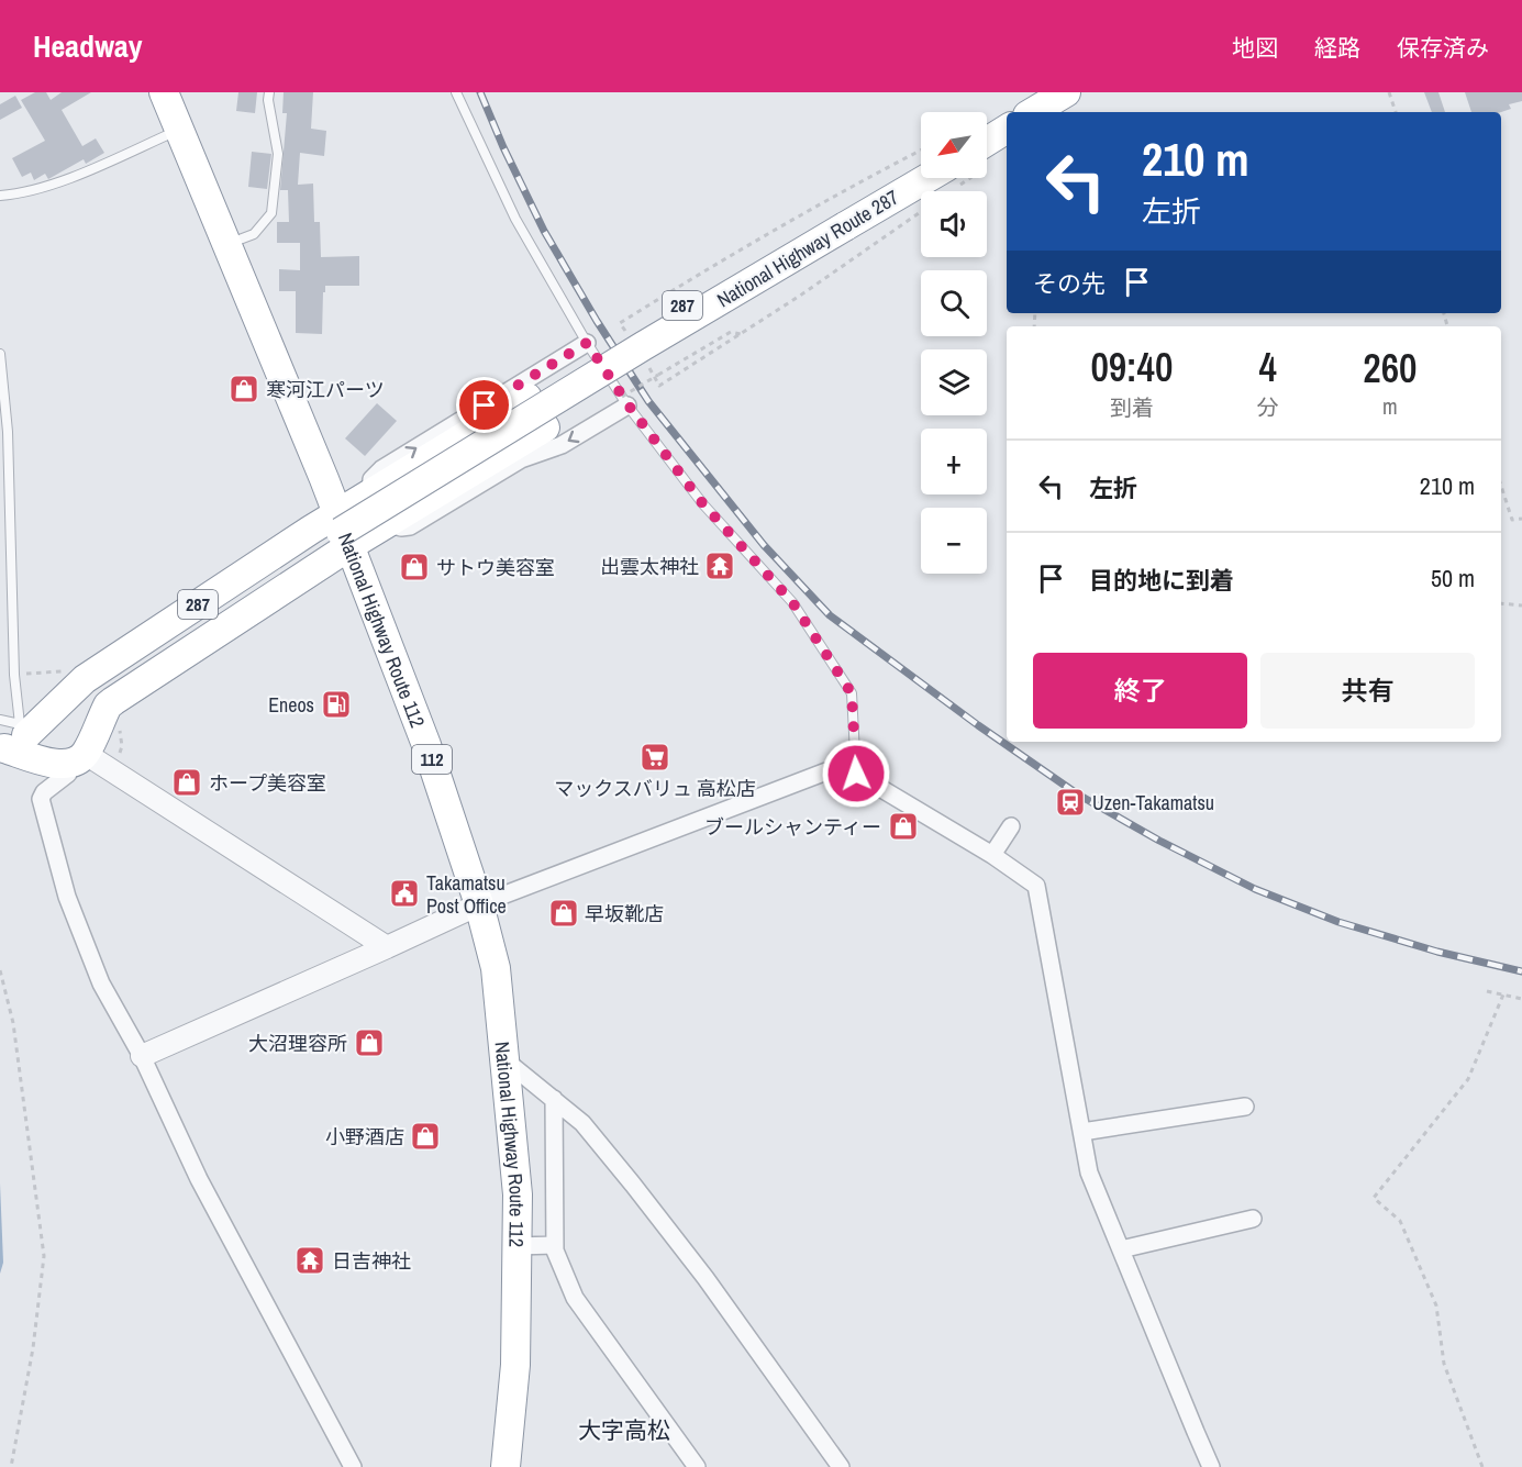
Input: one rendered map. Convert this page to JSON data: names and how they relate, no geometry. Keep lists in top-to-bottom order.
{
  "streets": {
    "highway": [
      "National Highway Route 287",
      "287",
      "National Highway Route 112",
      "112"
    ]
  },
  "crossings": [
    ["National Highway Route 287", "287"],
    ["287", "National Highway Route 112"]
  ],
  "districts": ["大字高松"],
  "places": {
    "shop": [
      "寒河江パーツ",
      "サトウ美容室",
      "ホープ美容室",
      "ブールシャンティー",
      "早坂靴店",
      "大沼理容所",
      "小野酒店"
    ],
    "temple": ["出雲太神社", "日吉神社"],
    "fuel station": ["Eneos"],
    "supermarket": ["マックスバリュ 高松店"],
    "station": ["Uzen-Takamatsu"],
    "public building": ["Takamatsu Post Office"]
  },
  "north": "bottom left",
  "page": {
    "header": "Headway",
    "nav": ["地図", "経路", "保存済み"],
    "map_buttons": ["+", "−"],
    "turn": ["210 m", "左折"],
    "then": "その先",
    "eta": [
      "09:40",
      "到着",
      "4",
      "分",
      "260",
      "m"
    ],
    "list": [
      {
        "name": "左折",
        "value": "210 m"
      },
      {
        "name": "目的地に到着",
        "value": "50 m"
      }
    ],
    "buttons": ["終了", "共有"]
  }
}
